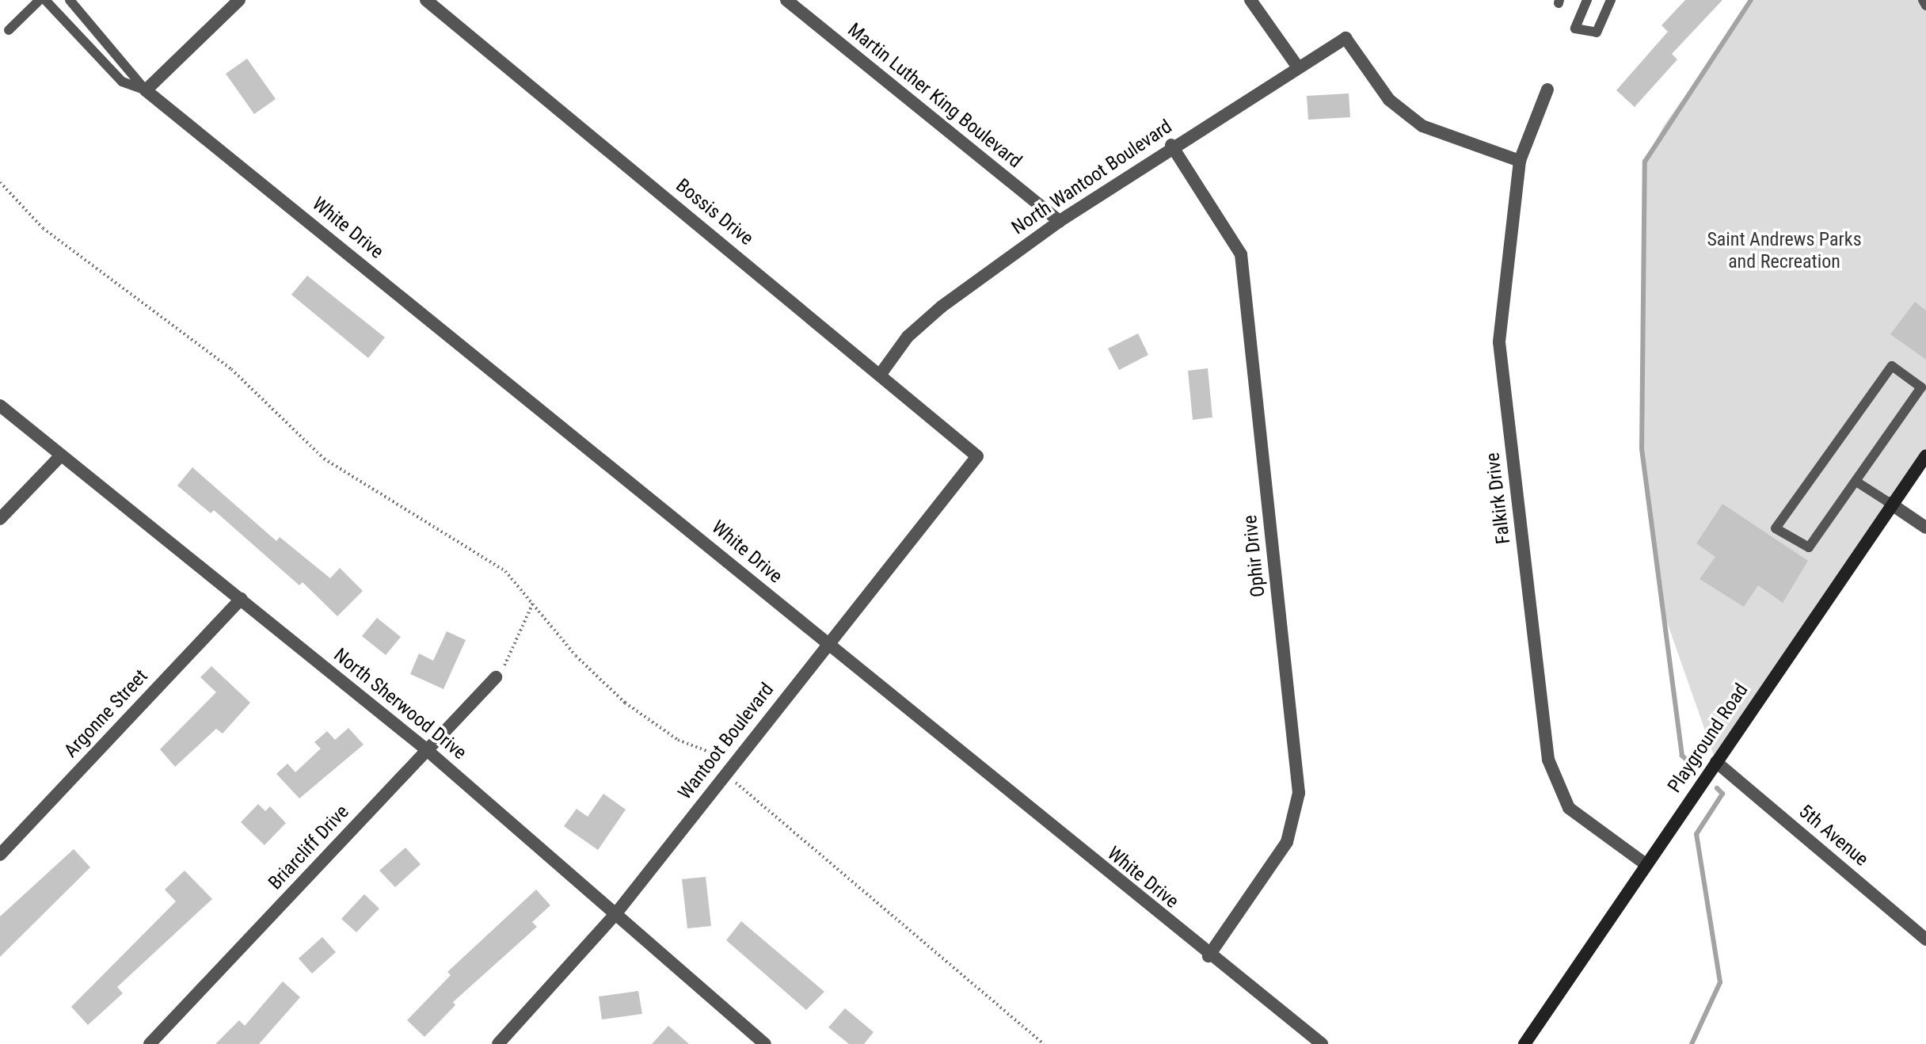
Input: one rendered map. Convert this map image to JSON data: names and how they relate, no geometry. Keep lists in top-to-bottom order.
{
  "streets": {
    "main road": ["Playground Road"],
    "street": [
      "Martin Luther King Boulevard",
      "North Wantoot Boulevard",
      "Bossis Drive",
      "White Drive",
      "Falkirk Drive",
      "Ophir Drive",
      "North Sherwood Drive",
      "Argonne Street",
      "Wantoot Boulevard",
      "5th Avenue",
      "Briarcliff Drive"
    ]
  },
  "crossings": [
    ["Martin Luther King Boulevard", "North Wantoot Boulevard"],
    ["North Wantoot Boulevard", "Bossis Drive"],
    ["North Wantoot Boulevard", "Falkirk Drive"],
    ["North Wantoot Boulevard", "Ophir Drive"],
    ["Bossis Drive", "Wantoot Boulevard"],
    ["White Drive", "Ophir Drive"],
    ["White Drive", "Wantoot Boulevard"],
    ["Falkirk Drive", "Playground Road"],
    ["North Sherwood Drive", "Argonne Street"],
    ["North Sherwood Drive", "Wantoot Boulevard"],
    ["North Sherwood Drive", "Briarcliff Drive"],
    ["Playground Road", "5th Avenue"]
  ],
  "parks": ["Saint Andrews Parks and Recreation"]
}
